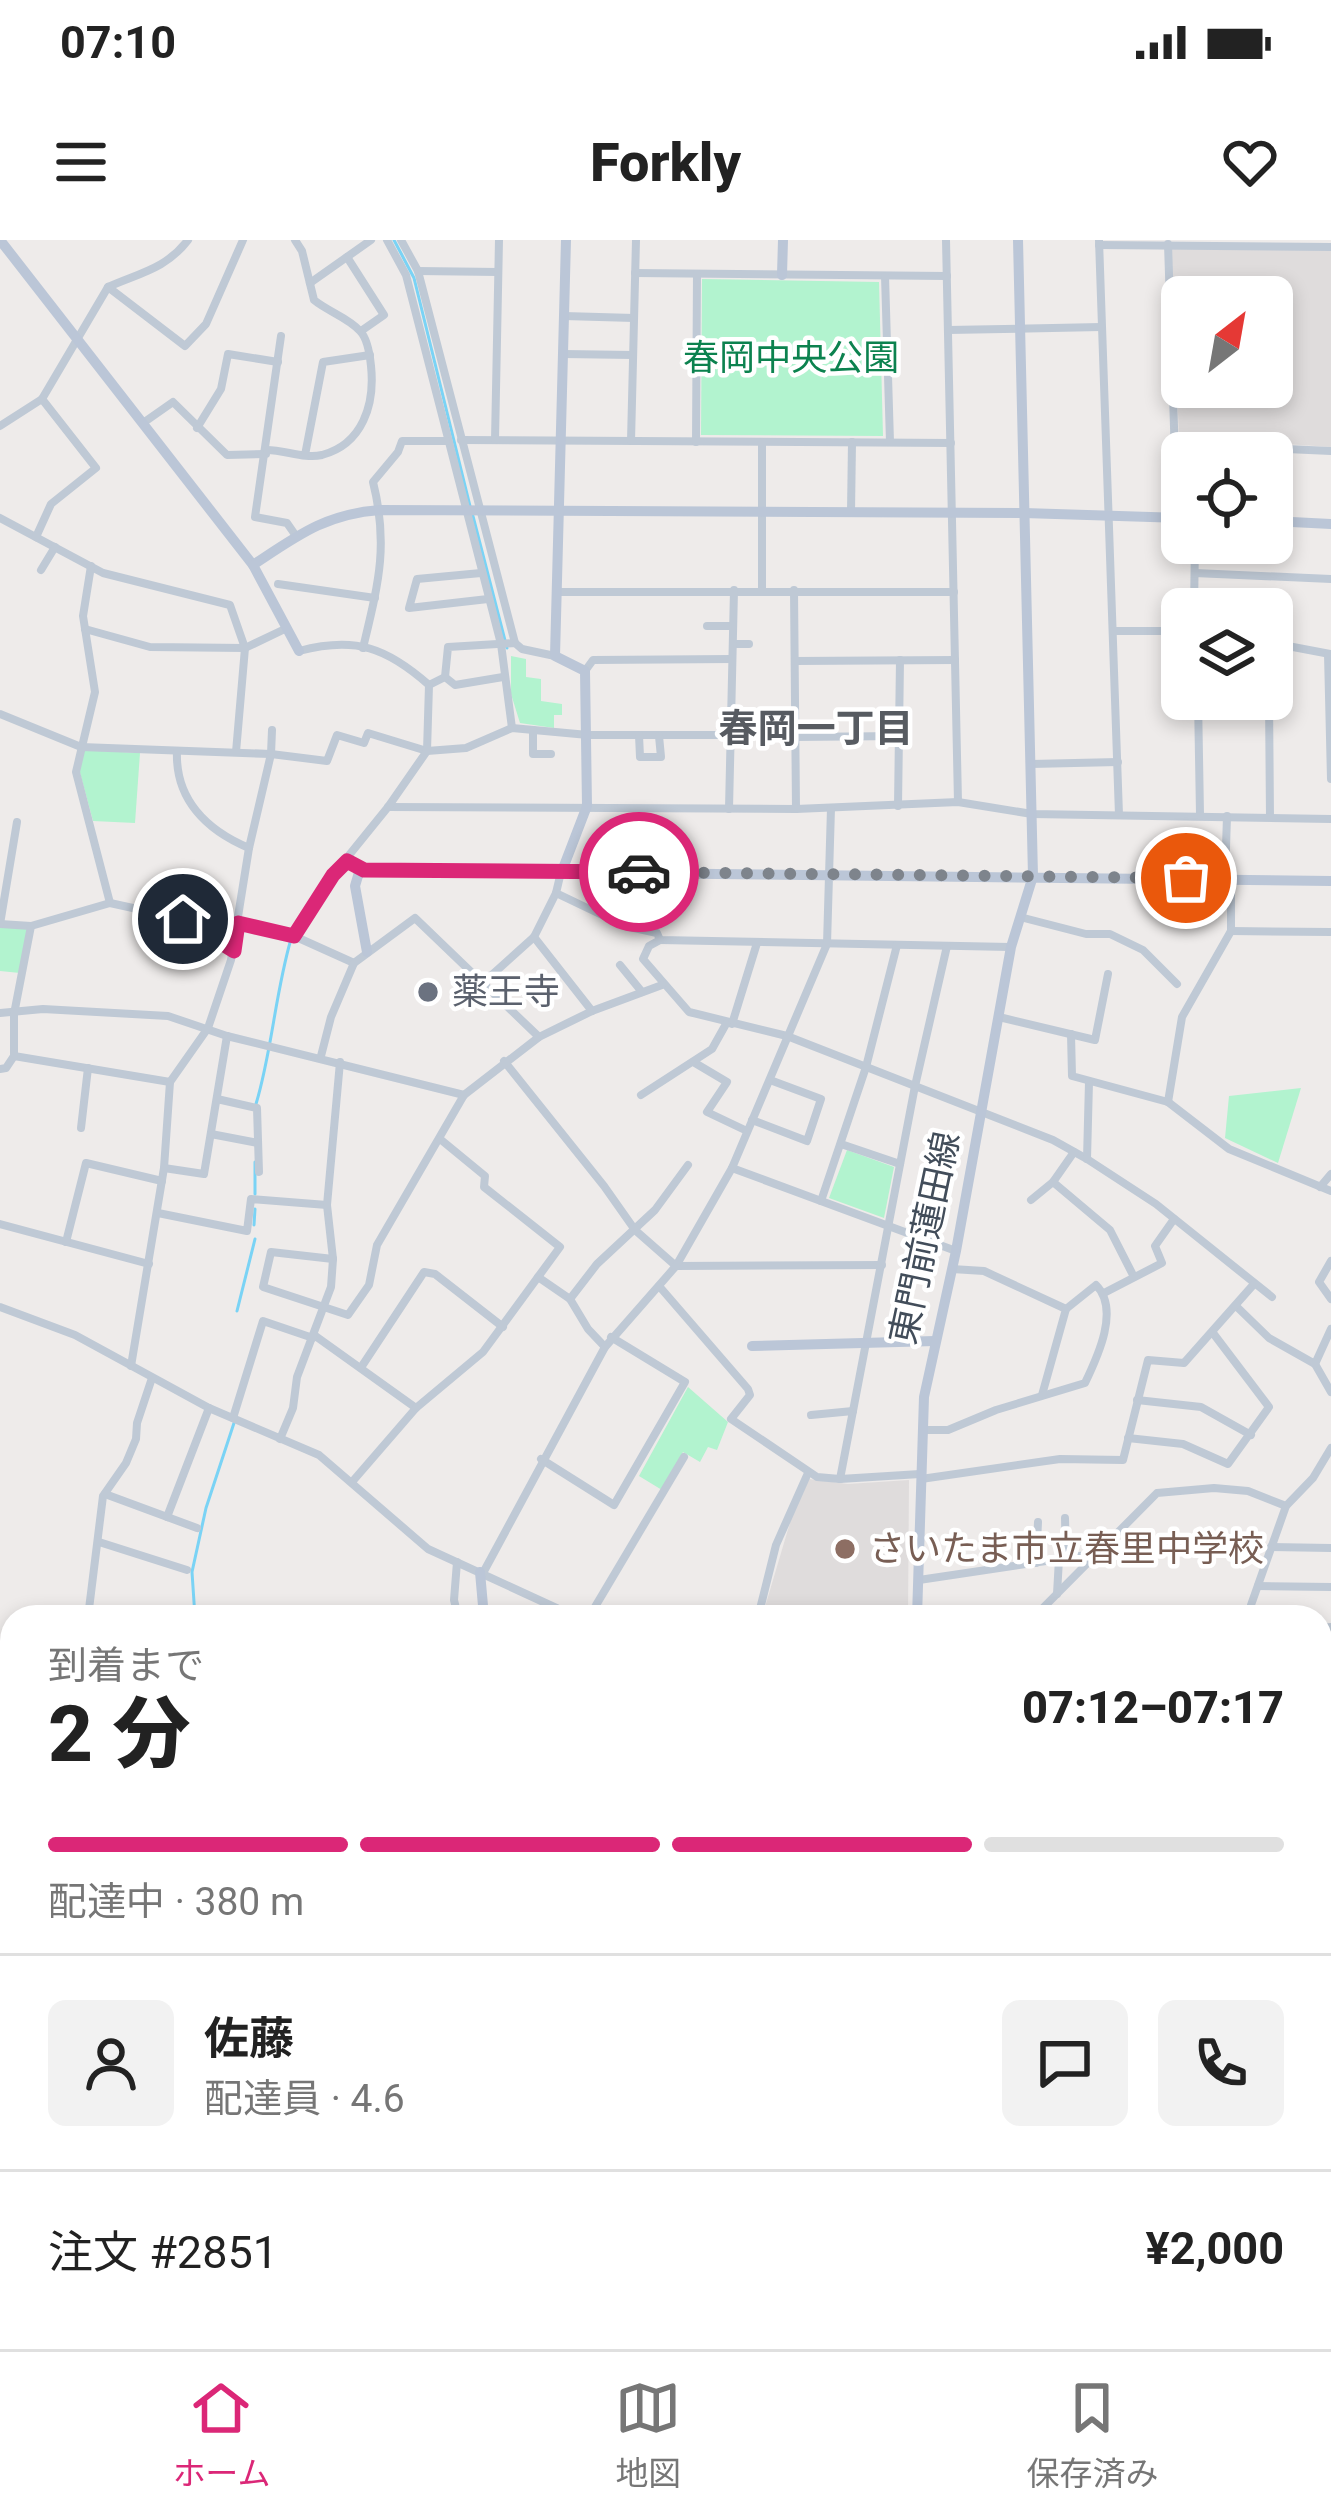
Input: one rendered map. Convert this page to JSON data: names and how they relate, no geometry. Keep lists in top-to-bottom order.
{
  "streets": {
    "street": ["東門前蓮田線"]
  },
  "districts": ["春岡一丁目"],
  "parks": ["春岡中央公園"],
  "places": ["薬王寺", "さいたま市立春里中学校"],
  "north": "top right",
  "page": {
    "status": "07:10",
    "header": "Forkly",
    "heading": ["2 分", "到着まで", "07:12–07:17"],
    "panel": [
      "佐藤",
      "配達員 · 4.6",
      "注文 #2851",
      "¥2,000"
    ],
    "bar": "配達中 · 380 m",
    "tabs": ["ホーム", "地図", "保存済み"]
  }
}
